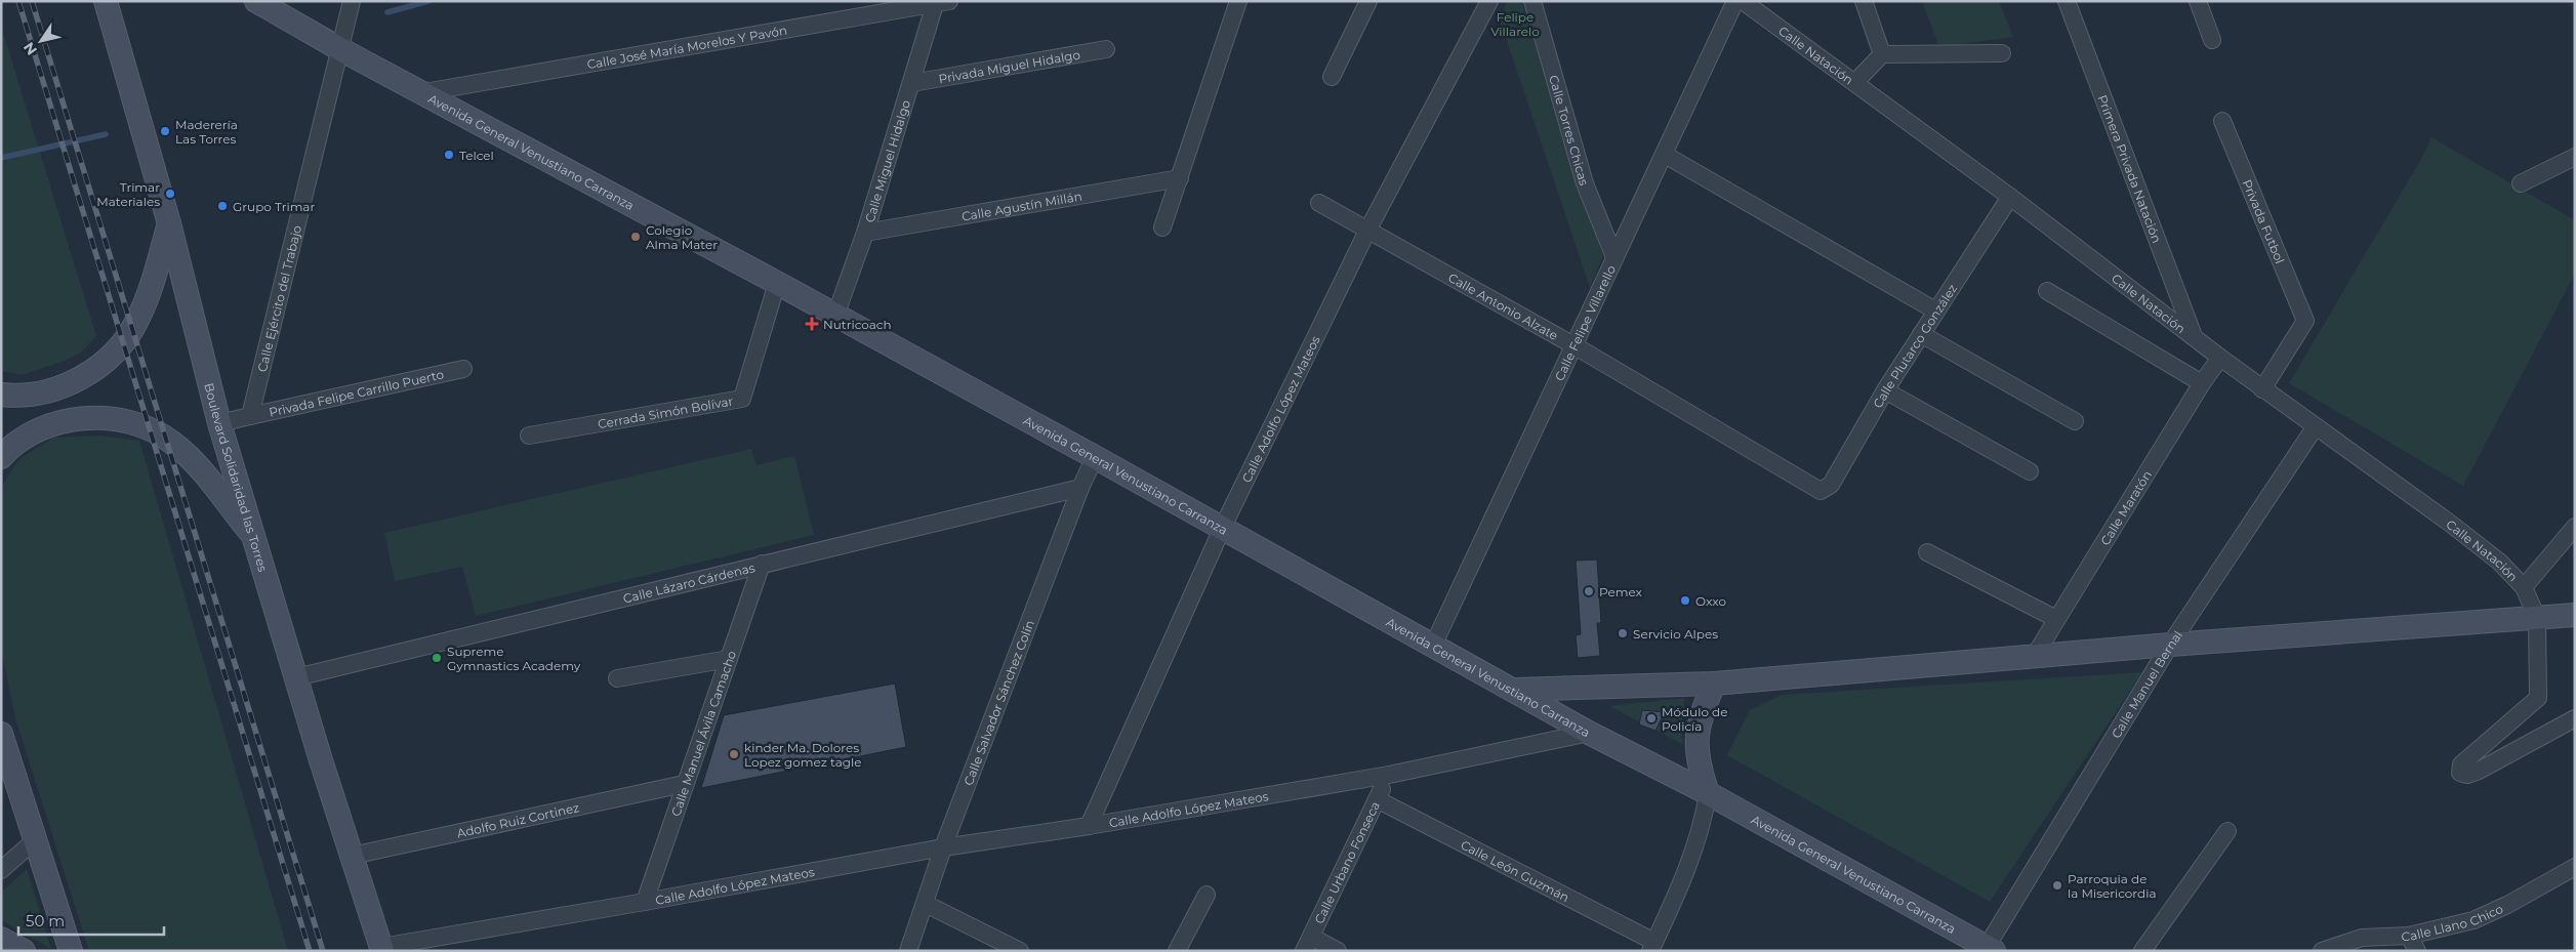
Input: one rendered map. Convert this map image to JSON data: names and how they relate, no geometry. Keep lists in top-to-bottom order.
{
  "streets": {
    "main road": ["Avenida General Venustiano Carranza", "Boulevard Solidaridad las Torres"],
    "street": [
      "Calle José María Morelos Y Pavón",
      "Calle Natación",
      "Privada Miguel Hidalgo",
      "Calle Torres Chicas",
      "Calle Miguel Hidalgo",
      "Primera Privada Natación",
      "Calle Agustín Millán",
      "Privada Futbol",
      "Calle Ejército del Trabajo",
      "Calle Antonio Alzate",
      "Calle Felipe Villarello",
      "Calle Plutarco González",
      "Privada Felipe Carrillo Puerto",
      "Calle Adolfo López Mateos",
      "Cerrada Simón Bolívar",
      "Calle Maratón",
      "Calle Lázaro Cárdenas",
      "Calle Manuel Bernal",
      "Calle Salvador Sánchez Colín",
      "Calle Manuel Ávila Camacho",
      "Adolfo Ruiz Cortinez",
      "Calle Urbano Fonseca",
      "Calle León Guzmán",
      "Calle Llano Chico"
    ]
  },
  "crossings": [
    ["Calle José María Morelos Y Pavón", "Avenida General Venustiano Carranza"],
    ["Calle José María Morelos Y Pavón", "Calle Miguel Hidalgo"],
    ["Calle Natación", "Primera Privada Natación"],
    ["Calle Natación", "Privada Futbol"],
    ["Calle Natación", "Calle Plutarco González"],
    ["Calle Natación", "Calle Maratón"],
    ["Calle Natación", "Calle Manuel Bernal"],
    ["Privada Miguel Hidalgo", "Calle Miguel Hidalgo"],
    ["Calle Torres Chicas", "Calle Felipe Villarello"],
    ["Avenida General Venustiano Carranza", "Calle Miguel Hidalgo"],
    ["Avenida General Venustiano Carranza", "Calle Ejército del Trabajo"],
    ["Avenida General Venustiano Carranza", "Calle Felipe Villarello"],
    ["Avenida General Venustiano Carranza", "Calle Adolfo López Mateos"],
    ["Avenida General Venustiano Carranza", "Cerrada Simón Bolívar"],
    ["Avenida General Venustiano Carranza", "Calle Manuel Bernal"],
    ["Avenida General Venustiano Carranza", "Calle Salvador Sánchez Colín"],
    ["Calle Miguel Hidalgo", "Calle Agustín Millán"],
    ["Calle Ejército del Trabajo", "Privada Felipe Carrillo Puerto"],
    ["Calle Antonio Alzate", "Calle Felipe Villarello"],
    ["Calle Antonio Alzate", "Calle Plutarco González"],
    ["Calle Antonio Alzate", "Calle Adolfo López Mateos"],
    ["Calle Adolfo López Mateos", "Boulevard Solidaridad las Torres"],
    ["Calle Adolfo López Mateos", "Calle Salvador Sánchez Colín"],
    ["Calle Adolfo López Mateos", "Calle Manuel Ávila Camacho"],
    ["Calle Adolfo López Mateos", "Calle Urbano Fonseca"],
    ["Boulevard Solidaridad las Torres", "Calle Lázaro Cárdenas"],
    ["Boulevard Solidaridad las Torres", "Adolfo Ruiz Cortinez"],
    ["Calle Lázaro Cárdenas", "Calle Salvador Sánchez Colín"],
    ["Calle Lázaro Cárdenas", "Calle Manuel Ávila Camacho"],
    ["Calle Manuel Ávila Camacho", "Adolfo Ruiz Cortinez"],
    ["Calle Urbano Fonseca", "Calle León Guzmán"]
  ],
  "parks": ["Felipe Villarelo"],
  "places": {
    "other": [
      "Maderería Las Torres",
      "Telcel",
      "Trimar Materiales",
      "Grupo Trimar",
      "Colegio Alma Mater",
      "Pemex",
      "Oxxo",
      "Servicio Alpes",
      "Supreme Gymnastics Academy",
      "Módulo de Policía",
      "kinder Ma. Dolores Lopez gomez tagle",
      "Parroquia de la Misericordia"
    ],
    "health": ["Nutricoach"]
  },
  "scale_bar": "50 m",
  "north": "bottom left"
}
